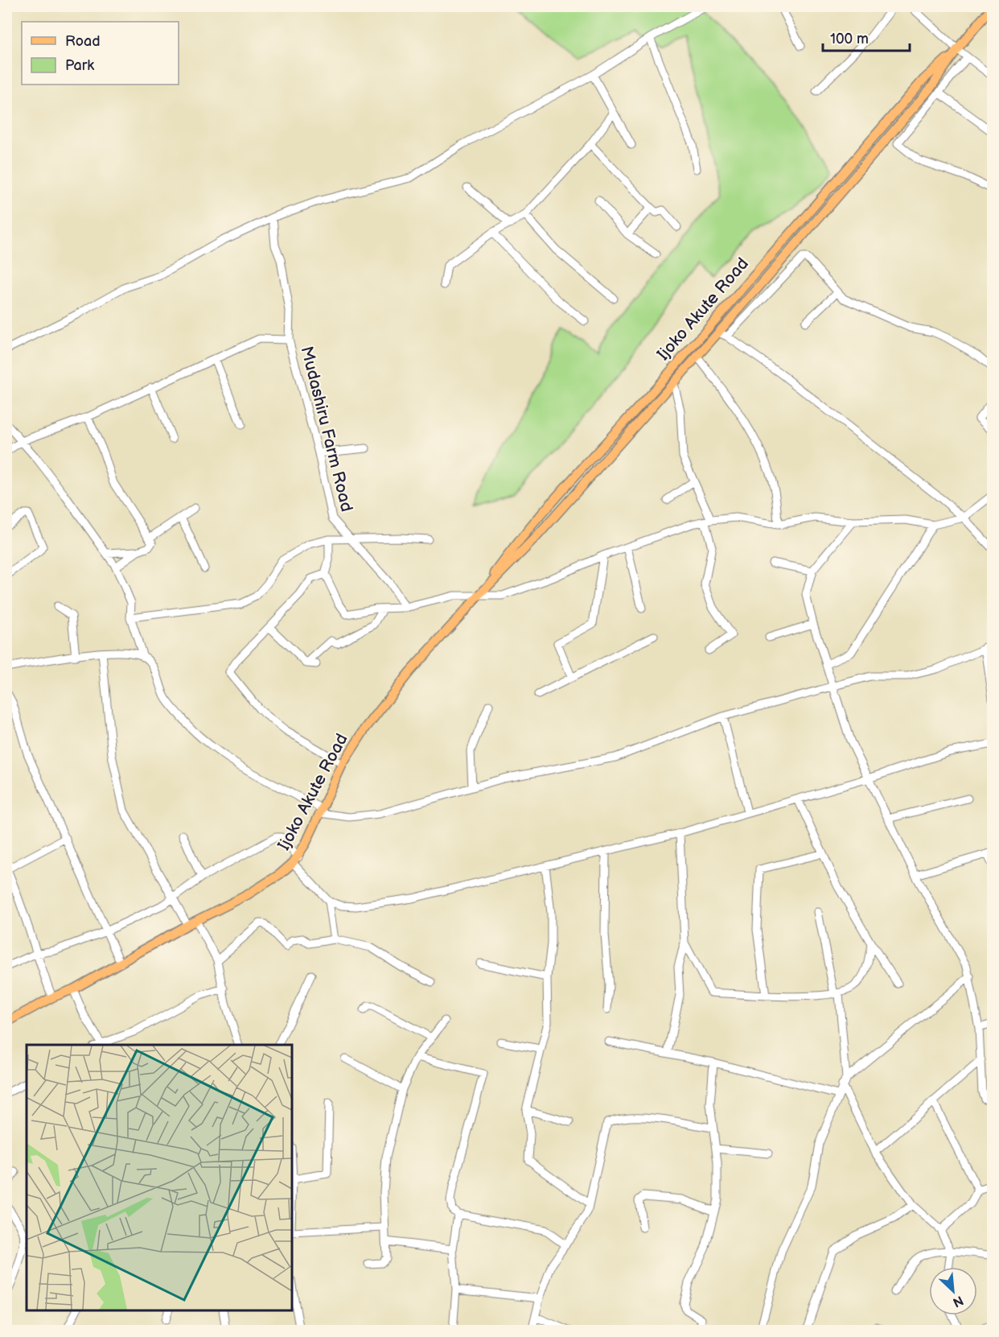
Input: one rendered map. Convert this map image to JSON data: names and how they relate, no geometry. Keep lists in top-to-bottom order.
{
  "streets": {
    "main road": ["Ijoko Akute Road"],
    "street": ["Mudashiru Farm Road"]
  },
  "legend": ["Road", "Park"],
  "scale_bar": "100 m",
  "north": "bottom right"
}
